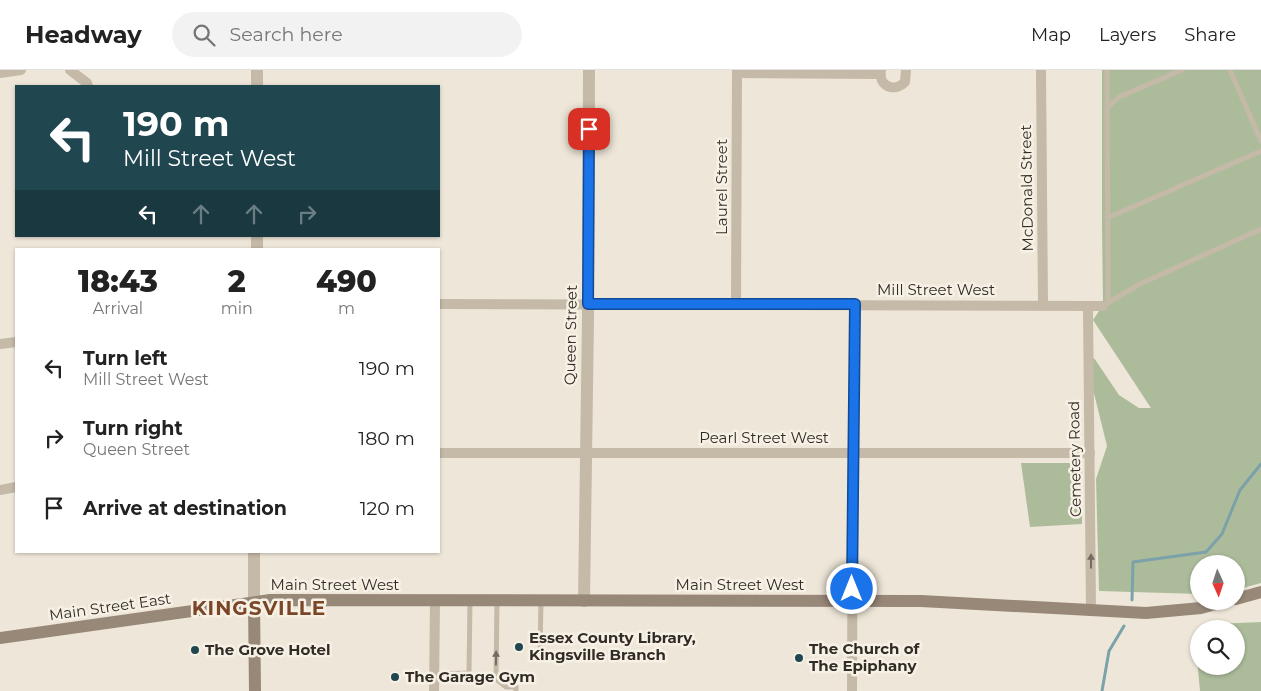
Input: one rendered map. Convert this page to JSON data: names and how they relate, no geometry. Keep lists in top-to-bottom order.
{
  "streets": {
    "main road": ["Main Street West", "Main Street East"],
    "street": [
      "Laurel Street",
      "McDonald Street",
      "Mill Street West",
      "Queen Street",
      "Pearl Street West",
      "Cemetery Road"
    ]
  },
  "crossings": [
    ["Laurel Street", "Mill Street West"],
    ["McDonald Street", "Mill Street West"],
    ["Mill Street West", "Queen Street"],
    ["Mill Street West", "Cemetery Road"],
    ["Queen Street", "Pearl Street West"],
    ["Queen Street", "Main Street West"],
    ["Pearl Street West", "Cemetery Road"],
    ["Cemetery Road", "Main Street West"],
    ["Main Street West", "Main Street East"]
  ],
  "one_way": ["Cemetery Road"],
  "districts": ["KINGSVILLE"],
  "places": [
    "Essex County Library, Kingsville Branch",
    "The Grove Hotel",
    "The Church of The Epiphany",
    "The Garage Gym"
  ],
  "north": "bottom",
  "page": {
    "header": "Headway",
    "search": "Search here",
    "nav": ["Map", "Layers", "Share"],
    "turn": ["190 m", "Mill Street West"],
    "eta": [
      "18:43",
      "Arrival",
      "2",
      "min",
      "490",
      "m"
    ],
    "list": [
      {
        "name": "Turn left",
        "note": "Mill Street West",
        "value": "190 m"
      },
      {
        "name": "Turn right",
        "note": "Queen Street",
        "value": "180 m"
      },
      {
        "name": "Arrive at destination",
        "value": "120 m"
      }
    ]
  }
}
